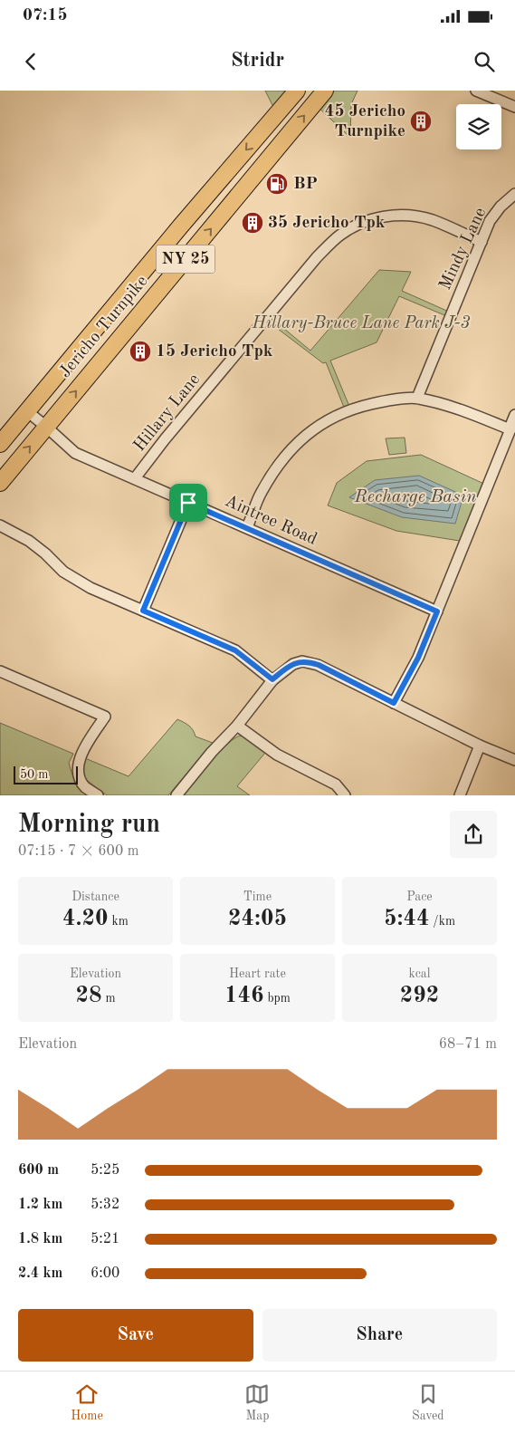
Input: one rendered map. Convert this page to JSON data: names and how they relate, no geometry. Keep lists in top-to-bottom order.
{
  "streets": {
    "main road": ["NY 25", "Jericho Turnpike"],
    "street": ["Mindy Lane", "Hillary Lane", "Aintree Road"]
  },
  "crossings": [
    ["Mindy Lane", "Hillary Lane"],
    ["Jericho Turnpike", "Aintree Road"],
    ["Hillary Lane", "Aintree Road"]
  ],
  "water": ["Recharge Basin"],
  "parks": ["Hillary-Bruce Lane Park J-3"],
  "places": {
    "building": ["45 Jericho Turnpike", "35 Jericho Tpk", "15 Jericho Tpk"],
    "fuel station": ["BP"]
  },
  "scale_bar": "50 m",
  "page": {
    "status": "07:15",
    "header": "Stridr",
    "scale": "50 m",
    "heading": ["Morning run", "07:15 · 7 × 600 m"],
    "stats": [
      ["Distance", "4.20 km"],
      ["Time", "24:05"],
      ["Pace", "5:44 /km"],
      ["Elevation", "28 m"],
      ["Heart rate", "146 bpm"],
      ["kcal", "292"]
    ],
    "chart": ["Elevation", "68–71 m"],
    "list": [
      {
        "name": "600 m",
        "note": "5:25"
      },
      {
        "name": "1.2 km",
        "note": "5:32"
      },
      {
        "name": "1.8 km",
        "note": "5:21"
      },
      {
        "name": "2.4 km",
        "note": "6:00"
      }
    ],
    "buttons": ["Save", "Share"],
    "tabs": ["Home", "Map", "Saved"]
  }
}
